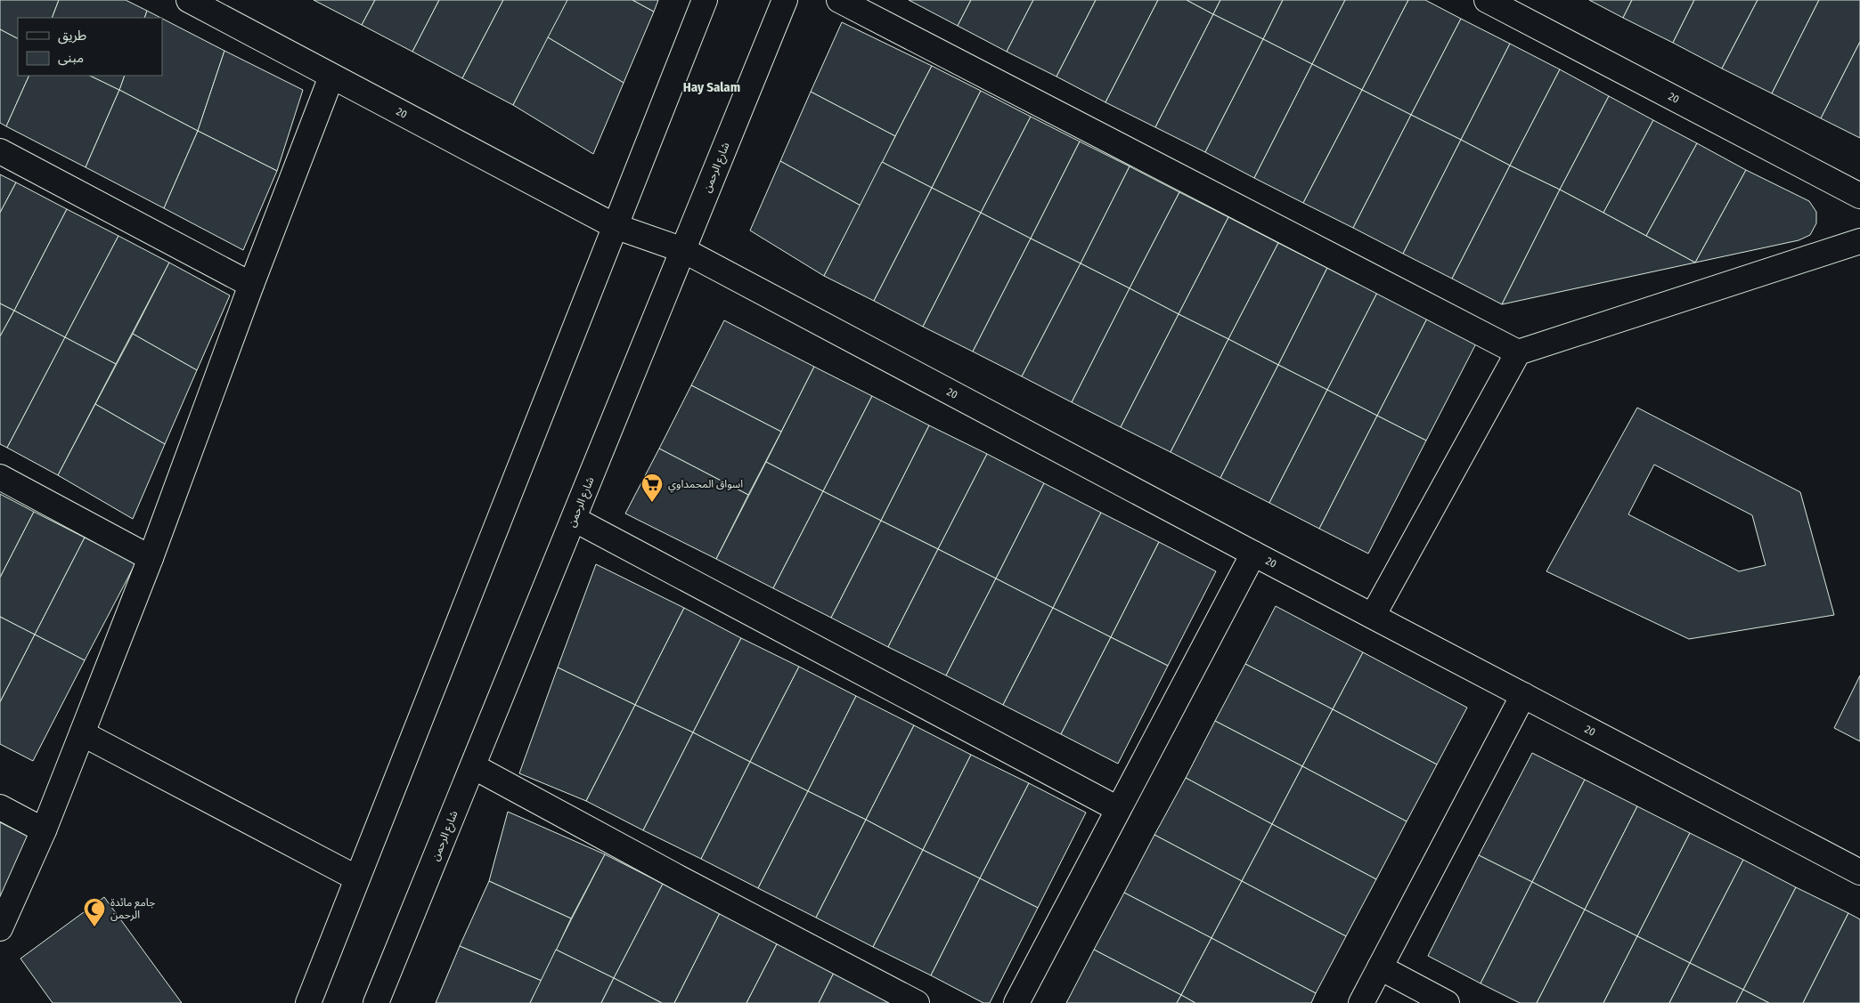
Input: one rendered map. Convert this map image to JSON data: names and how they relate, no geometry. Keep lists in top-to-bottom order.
{
  "streets": {
    "street": ["20", "شارع الرحمن"]
  },
  "crossings": [
    ["20", "شارع الرحمن"]
  ],
  "districts": ["Hay Salam"],
  "places": {
    "supermarket": ["اسواق المحمداوي"],
    "mosque": ["جامع مائدة الرحمن"]
  },
  "legend": ["طريق", "مبنى"]
}
